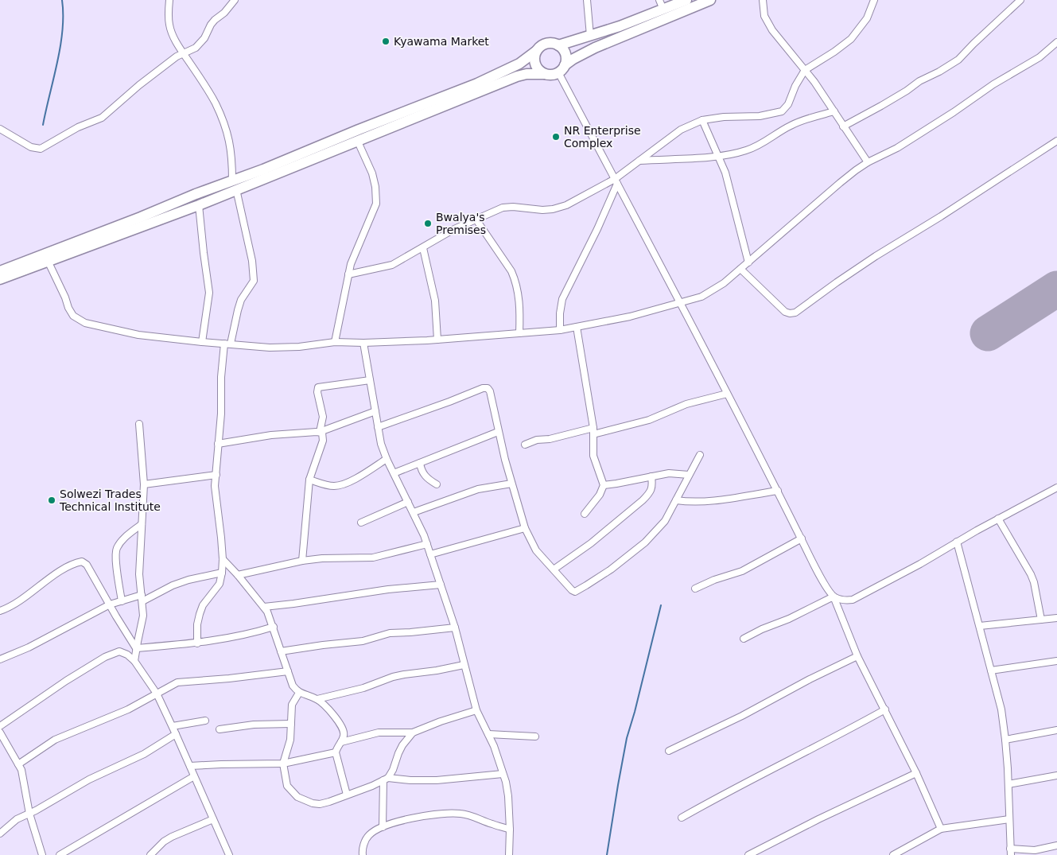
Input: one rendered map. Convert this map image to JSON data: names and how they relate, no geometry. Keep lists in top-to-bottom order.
{
  "places": [
    "Kyawama Market",
    "NR Enterprise Complex",
    "Bwalya's Premises",
    "Solwezi Trades Technical Institute"
  ]
}
